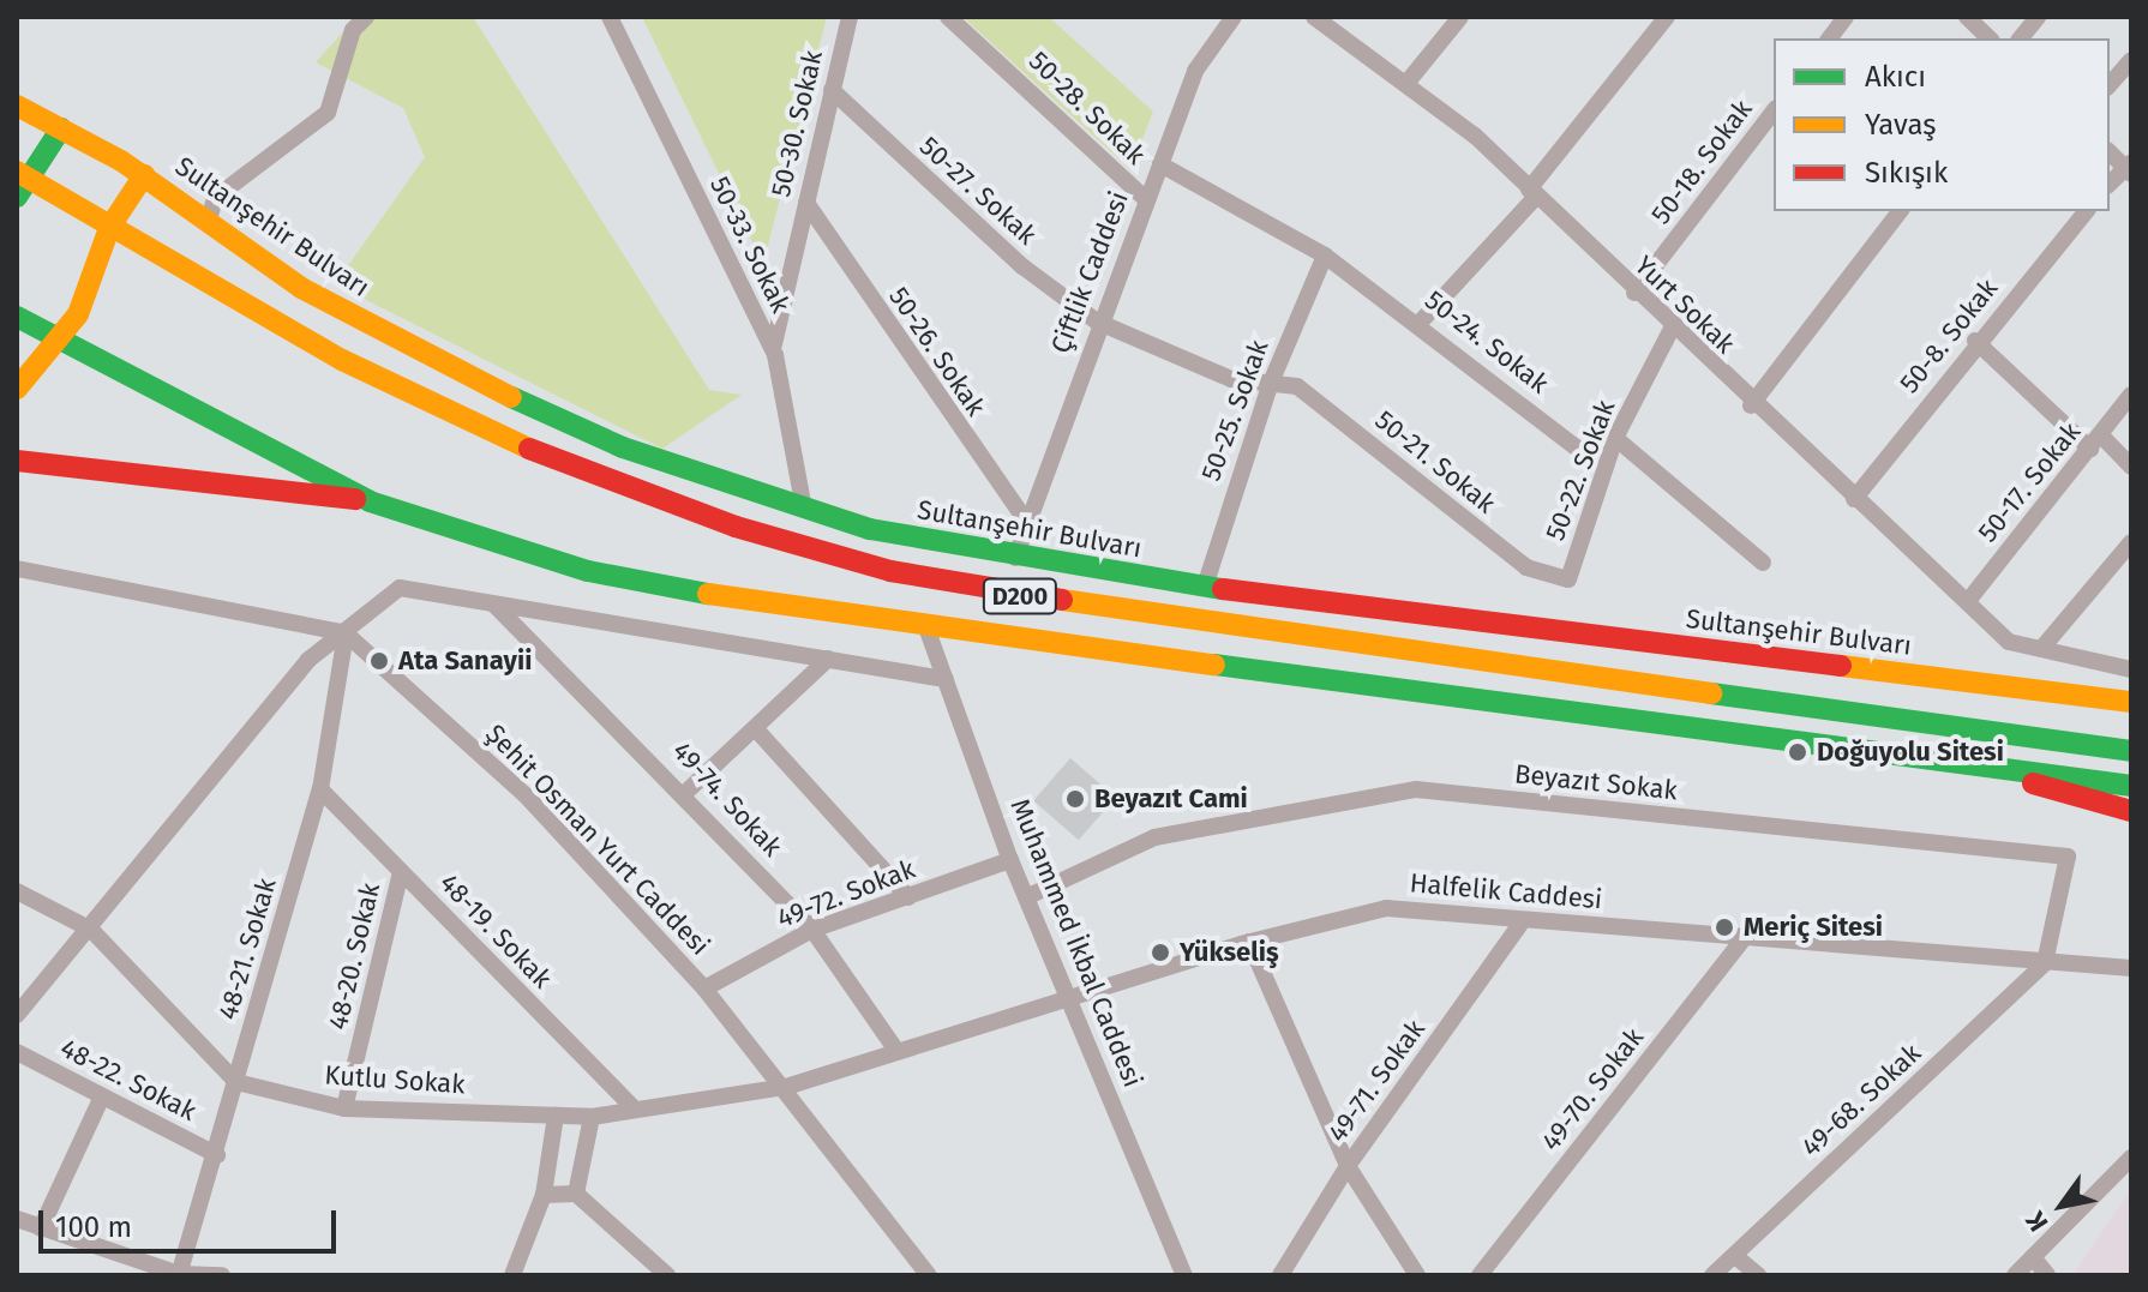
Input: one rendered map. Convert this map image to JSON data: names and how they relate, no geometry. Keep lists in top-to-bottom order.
{
  "streets": {
    "main road": ["Sultanşehir Bulvarı", "D200"],
    "street": [
      "50-28. Sokak",
      "50-30. Sokak",
      "50-18. Sokak",
      "50-27. Sokak",
      "50-33. Sokak",
      "Çiftlik Caddesi",
      "Yurt Sokak",
      "50-8. Sokak",
      "50-24. Sokak",
      "50-26. Sokak",
      "50-25. Sokak",
      "50-21. Sokak",
      "50-22. Sokak",
      "50-17. Sokak",
      "Beyazıt Sokak",
      "49-74. Sokak",
      "Şehit Osman Yurt Caddesi",
      "Halfelik Caddesi",
      "49-72. Sokak",
      "48-19. Sokak",
      "Muhammed İkbal Caddesi",
      "48-21. Sokak",
      "48-20. Sokak",
      "48-22. Sokak",
      "Kutlu Sokak",
      "49-71. Sokak",
      "49-70. Sokak",
      "49-68. Sokak"
    ]
  },
  "crossings": [
    ["50-28. Sokak", "Çiftlik Caddesi"],
    ["50-30. Sokak", "50-27. Sokak"],
    ["50-30. Sokak", "50-33. Sokak"],
    ["50-30. Sokak", "50-26. Sokak"],
    ["50-18. Sokak", "Yurt Sokak"],
    ["50-27. Sokak", "Çiftlik Caddesi"],
    ["50-27. Sokak", "50-25. Sokak"],
    ["50-27. Sokak", "50-21. Sokak"],
    ["Sultanşehir Bulvarı", "50-33. Sokak"],
    ["Sultanşehir Bulvarı", "Çiftlik Caddesi"],
    ["Sultanşehir Bulvarı", "50-25. Sokak"],
    ["Çiftlik Caddesi", "50-24. Sokak"],
    ["Çiftlik Caddesi", "50-26. Sokak"],
    ["Yurt Sokak", "50-8. Sokak"],
    ["Yurt Sokak", "50-22. Sokak"],
    ["Yurt Sokak", "50-17. Sokak"],
    ["50-24. Sokak", "50-25. Sokak"],
    ["50-24. Sokak", "50-22. Sokak"],
    ["50-25. Sokak", "50-21. Sokak"],
    ["50-21. Sokak", "50-22. Sokak"],
    ["D200", "Muhammed İkbal Caddesi"],
    ["Beyazıt Sokak", "Halfelik Caddesi"],
    ["Beyazıt Sokak", "Muhammed İkbal Caddesi"],
    ["Beyazıt Sokak", "49-68. Sokak"],
    ["49-74. Sokak", "Halfelik Caddesi"],
    ["49-74. Sokak", "49-72. Sokak"],
    ["Şehit Osman Yurt Caddesi", "Halfelik Caddesi"],
    ["Şehit Osman Yurt Caddesi", "49-72. Sokak"],
    ["Şehit Osman Yurt Caddesi", "48-21. Sokak"],
    ["Şehit Osman Yurt Caddesi", "Kutlu Sokak"],
    ["Halfelik Caddesi", "Muhammed İkbal Caddesi"],
    ["Halfelik Caddesi", "Kutlu Sokak"],
    ["Halfelik Caddesi", "49-71. Sokak"],
    ["Halfelik Caddesi", "49-70. Sokak"],
    ["Halfelik Caddesi", "49-68. Sokak"],
    ["49-72. Sokak", "Muhammed İkbal Caddesi"],
    ["48-19. Sokak", "48-21. Sokak"],
    ["48-19. Sokak", "48-20. Sokak"],
    ["48-19. Sokak", "Kutlu Sokak"],
    ["48-21. Sokak", "48-22. Sokak"],
    ["48-21. Sokak", "Kutlu Sokak"],
    ["48-20. Sokak", "Kutlu Sokak"]
  ],
  "places": [
    "Ata Sanayii",
    "Doğuyolu Sitesi",
    "Beyazıt Cami",
    "Meriç Sitesi",
    "Yükseliş"
  ],
  "legend": ["Akıcı", "Yavaş", "Sıkışık"],
  "scale_bar": "100 m",
  "north": "bottom left"
}
